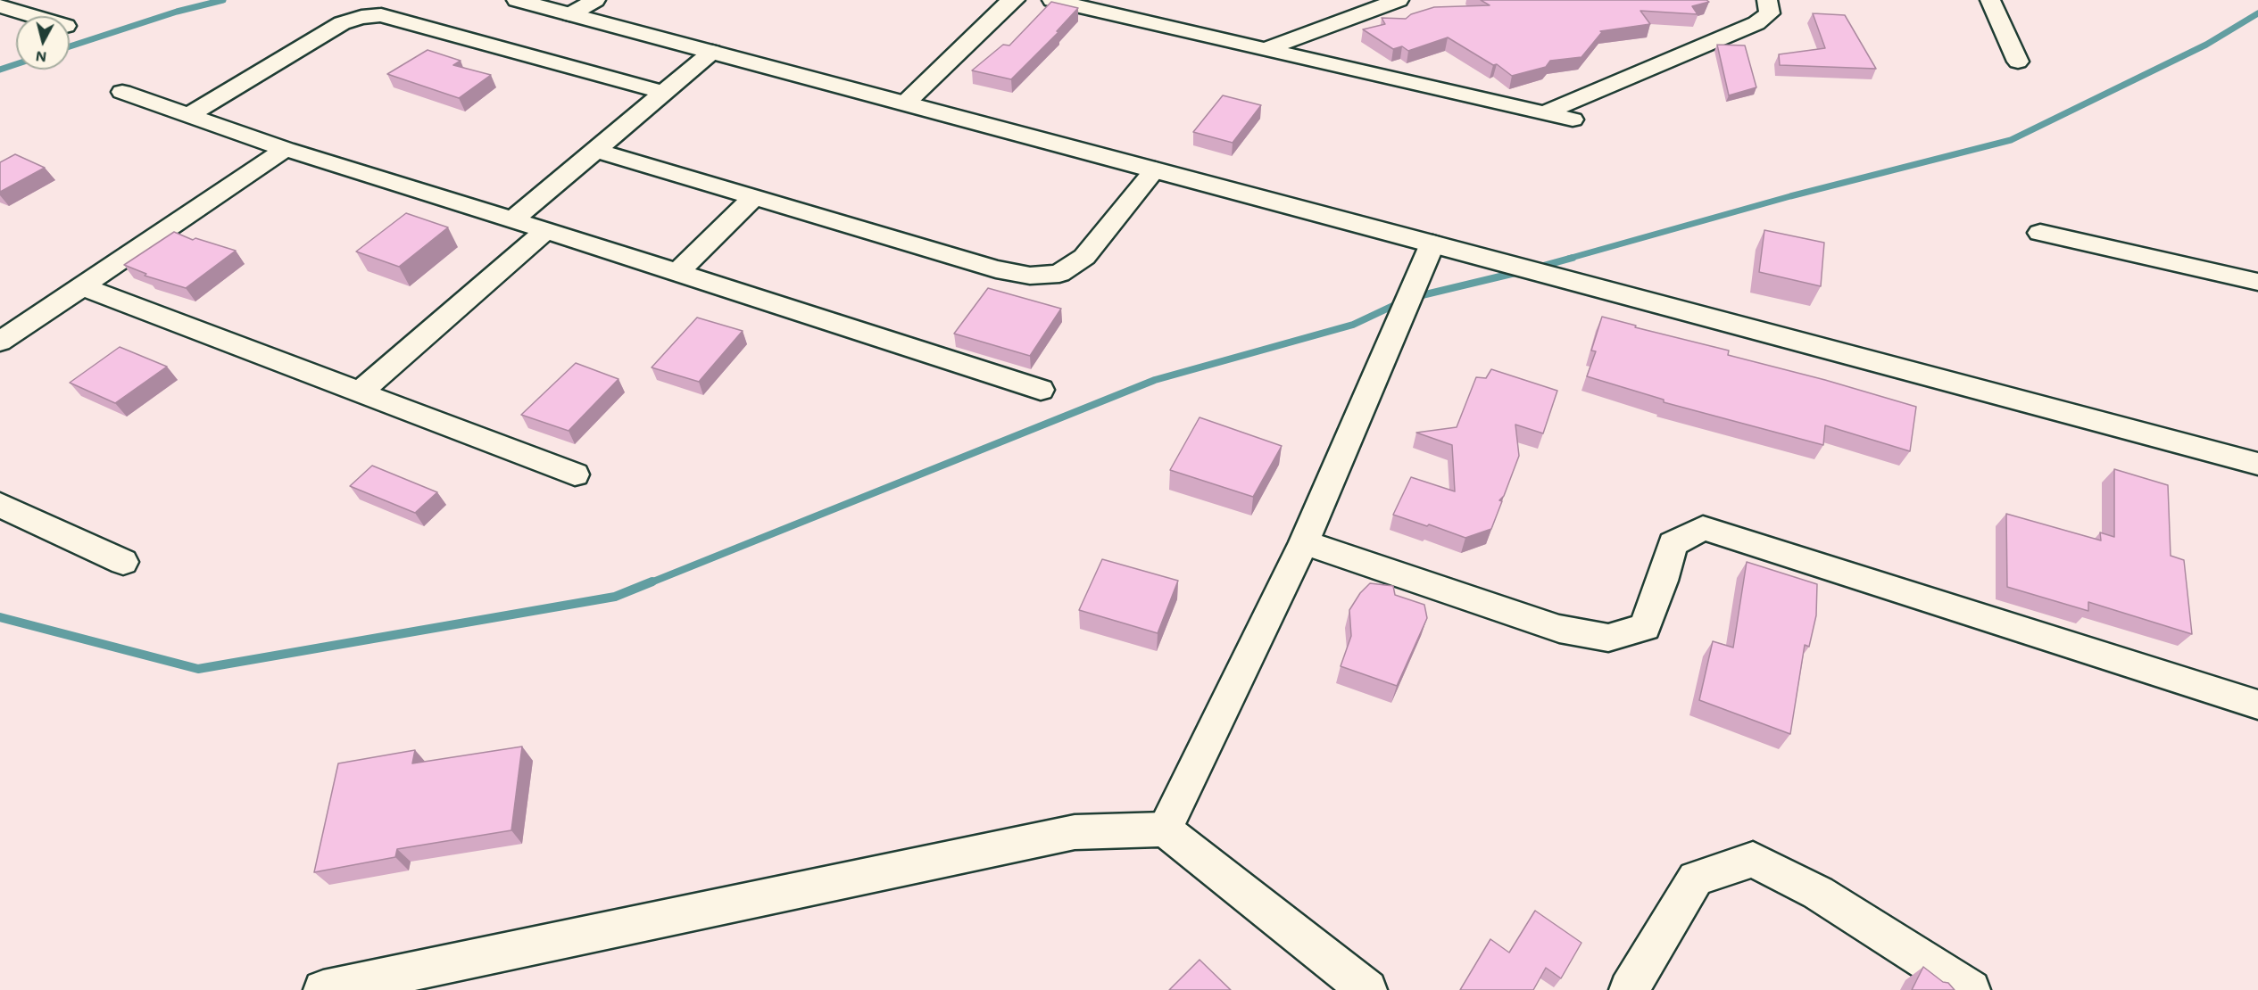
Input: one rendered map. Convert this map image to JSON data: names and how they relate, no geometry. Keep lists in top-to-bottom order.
{
  "north": "bottom"
}
